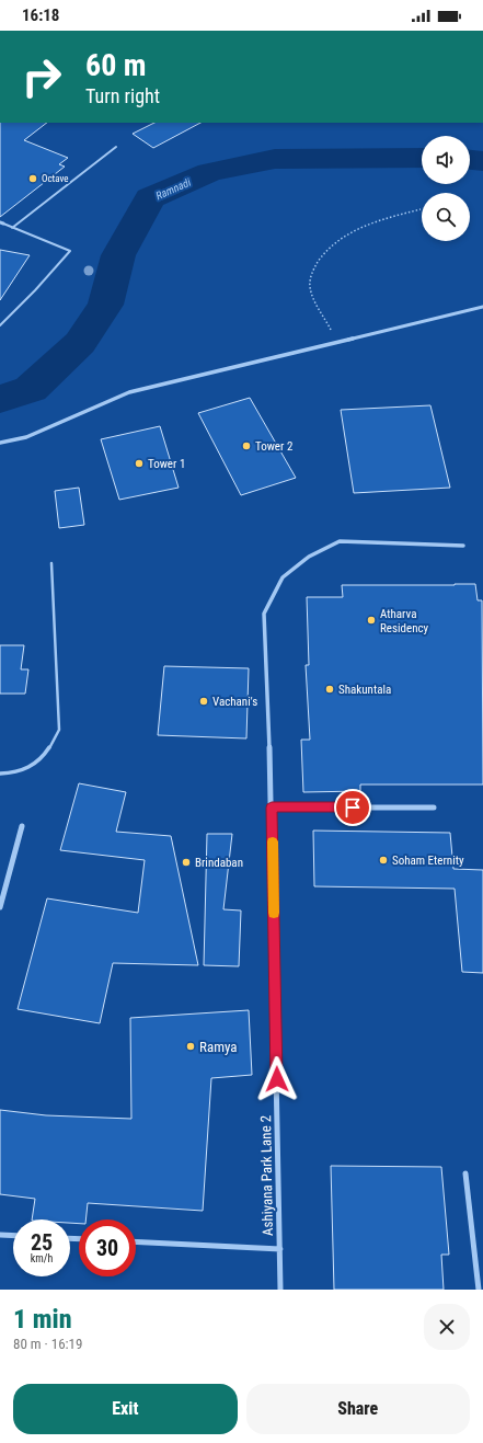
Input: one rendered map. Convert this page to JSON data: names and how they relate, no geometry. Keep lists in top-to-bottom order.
{
  "streets": {
    "street": ["Ashiyana Park Lane 2"]
  },
  "water": ["Ramnadi"],
  "places": [
    "Octave",
    "Tower 2",
    "Tower 1",
    "Atharva Residency",
    "Shakuntala",
    "Vachani's",
    "Soham Eternity",
    "Brindaban",
    "Ramya"
  ],
  "page": {
    "status": "16:18",
    "turn": ["60 m", "Turn right"],
    "speed": "25 km/h",
    "limit": "30",
    "heading": ["1 min", "80 m · 16:19"],
    "buttons": ["Exit", "Share"]
  }
}
